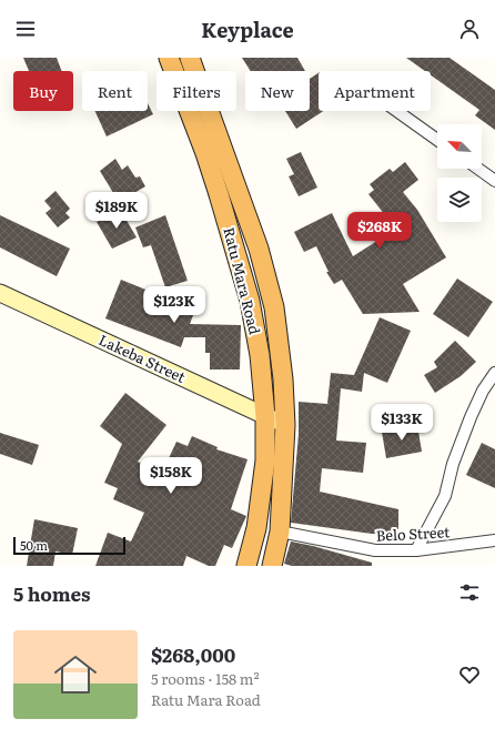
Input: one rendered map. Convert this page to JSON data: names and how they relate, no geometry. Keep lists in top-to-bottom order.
{
  "streets": {
    "highway": ["Ratu Mara Road"],
    "main road": ["Lakeba Street"],
    "street": ["Belo Street"]
  },
  "crossings": [
    ["Ratu Mara Road", "Lakeba Street"],
    ["Ratu Mara Road", "Belo Street"]
  ],
  "scale_bar": "50 m",
  "north": "top left",
  "page": {
    "header": "Keyplace",
    "chip": [
      "Buy",
      "Rent",
      "Filters",
      "New",
      "Apartment"
    ],
    "price": [
      "$189K",
      "$268K",
      "$123K",
      "$133K",
      "$158K"
    ],
    "scale": "50 m",
    "heading": "5 homes",
    "list": [
      {
        "name": "$268,000",
        "note": "5 rooms · 158 m² · Ratu Mara Road"
      }
    ]
  }
}
